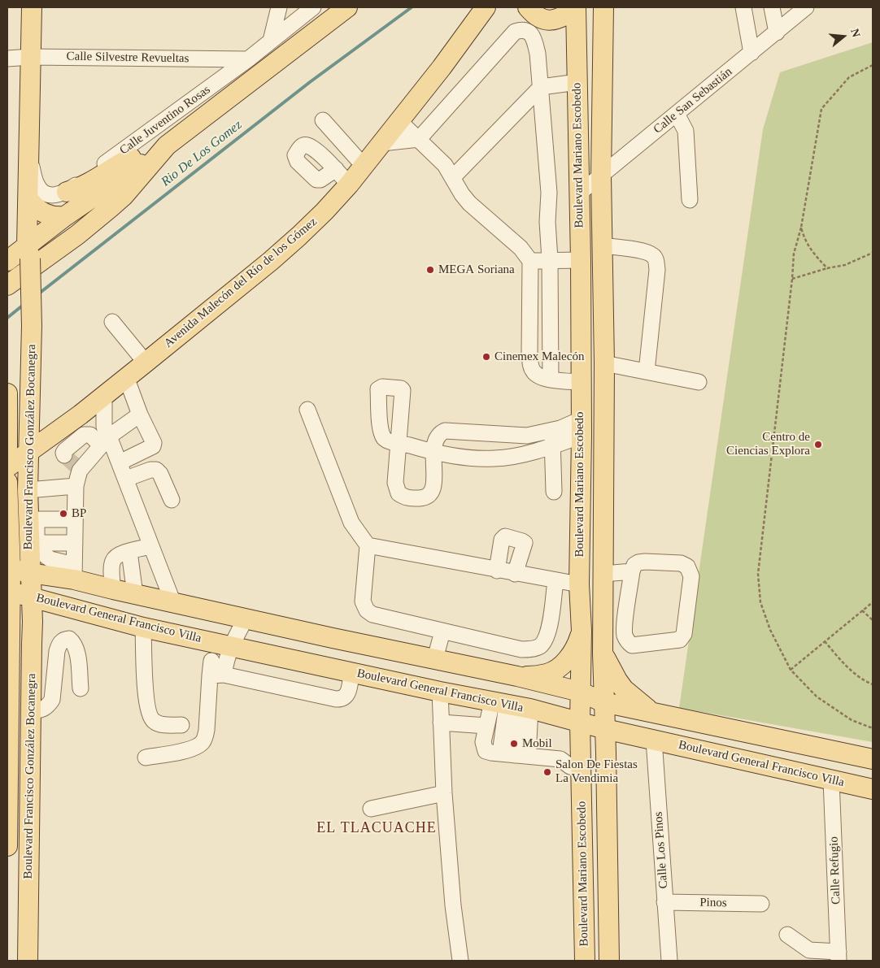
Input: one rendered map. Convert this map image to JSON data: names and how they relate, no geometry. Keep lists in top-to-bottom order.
{
  "streets": {
    "main road": [
      "Boulevard Mariano Escobedo",
      "Avenida Malecón del Río de los Gómez",
      "Boulevard Francisco González Bocanegra",
      "Boulevard General Francisco Villa"
    ],
    "street": [
      "Calle Silvestre Revueltas",
      "Calle San Sebastián",
      "Calle Juventino Rosas",
      "Calle Los Pinos",
      "Calle Refugio",
      "Pinos"
    ]
  },
  "crossings": [
    ["Calle Silvestre Revueltas", "Calle Juventino Rosas"],
    ["Calle Silvestre Revueltas", "Boulevard Francisco González Bocanegra"],
    ["Calle San Sebastián", "Boulevard Mariano Escobedo"],
    ["Calle Juventino Rosas", "Boulevard Francisco González Bocanegra"],
    ["Boulevard Mariano Escobedo", "Boulevard General Francisco Villa"],
    ["Avenida Malecón del Río de los Gómez", "Boulevard Francisco González Bocanegra"],
    ["Boulevard Francisco González Bocanegra", "Boulevard General Francisco Villa"],
    ["Boulevard General Francisco Villa", "Calle Los Pinos"],
    ["Boulevard General Francisco Villa", "Calle Refugio"],
    ["Calle Los Pinos", "Pinos"]
  ],
  "districts": ["EL TLACUACHE"],
  "water": ["Rio De Los Gomez"],
  "places": [
    "MEGA Soriana",
    "Cinemex Malecón",
    "Centro de Ciencias Explora",
    "BP",
    "Mobil",
    "Salon De Fiestas La Vendimia"
  ],
  "north": "right"
}
